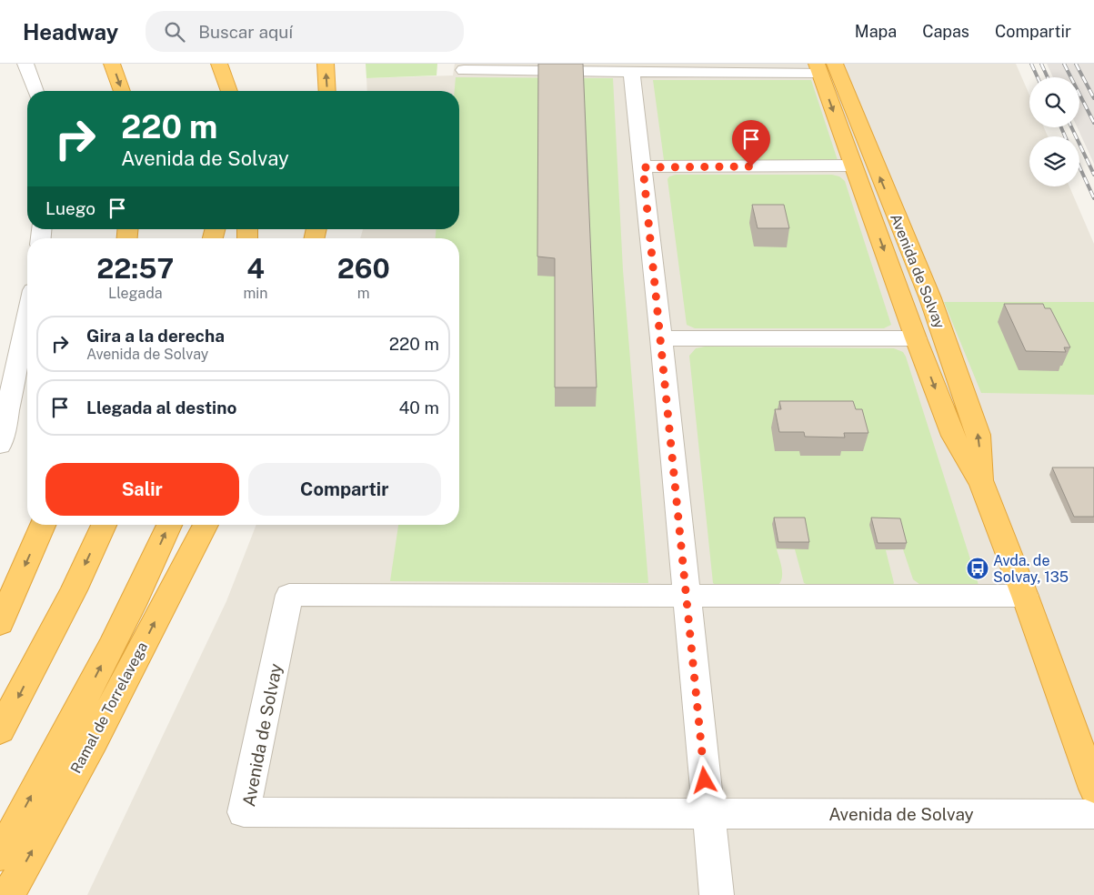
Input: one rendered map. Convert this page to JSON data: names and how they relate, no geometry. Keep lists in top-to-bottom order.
{
  "streets": {
    "highway": ["Avenida de Solvay", "Ramal de Torrelavega"]
  },
  "places": {
    "bus stop": ["Avda. de Solvay, 135"]
  },
  "page": {
    "header": "Headway",
    "search": "Buscar aquí",
    "nav": ["Mapa", "Capas", "Compartir"],
    "turn": ["220 m", "Avenida de Solvay"],
    "then": "Luego",
    "eta": [
      "22:57",
      "Llegada",
      "4",
      "min",
      "260",
      "m"
    ],
    "list": [
      {
        "name": "Gira a la derecha",
        "note": "Avenida de Solvay",
        "value": "220 m"
      },
      {
        "name": "Llegada al destino",
        "value": "40 m"
      }
    ],
    "buttons": ["Salir", "Compartir"]
  }
}
